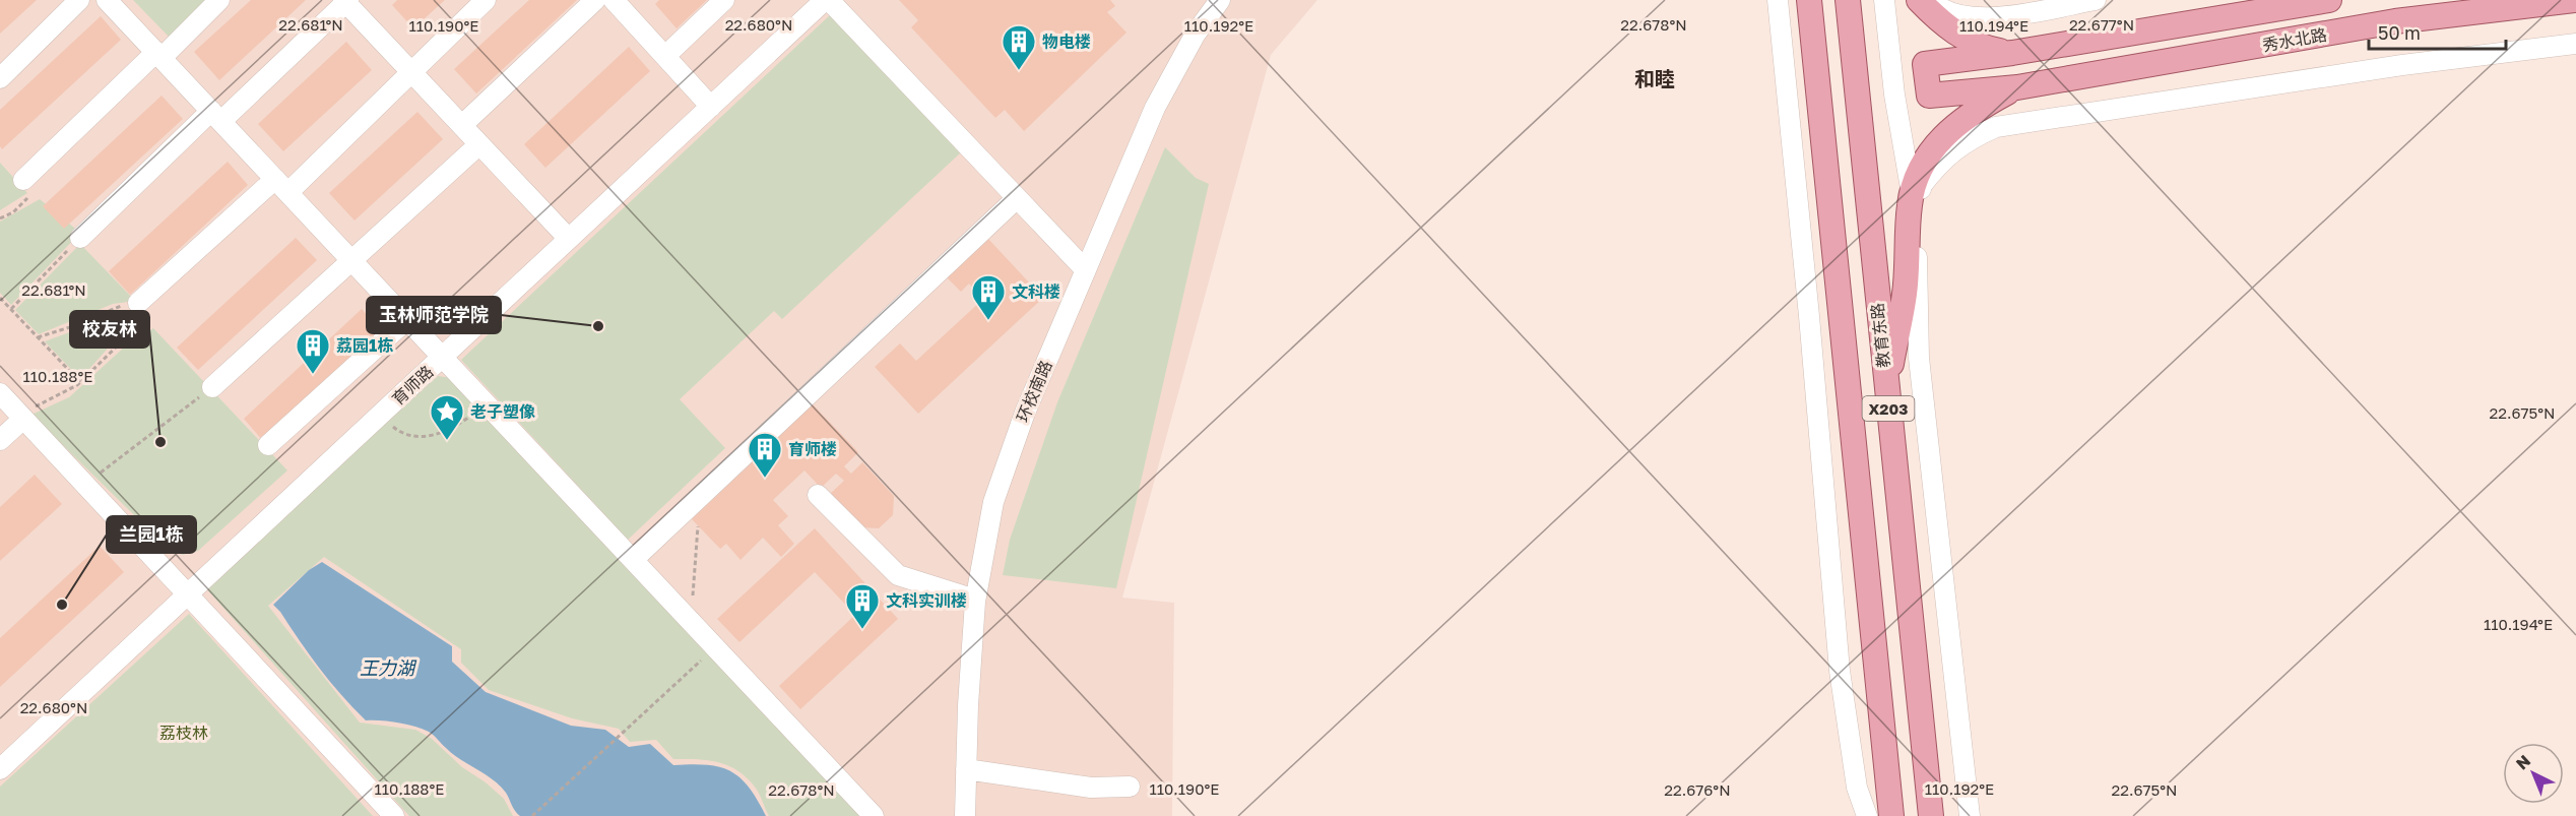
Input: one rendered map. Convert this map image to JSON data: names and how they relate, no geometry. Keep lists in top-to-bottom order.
{
  "streets": {
    "main road": ["秀水北路", "教育东路", "X203"],
    "lane": ["育师路", "环校南路"]
  },
  "districts": ["和睦"],
  "water": ["王力湖"],
  "parks": ["荔枝林"],
  "places": {
    "building": [
      "物电楼",
      "文科楼",
      "荔园1栋",
      "育师楼",
      "文科实训楼"
    ],
    "other": ["玉林师范学院", "校友林", "兰园1栋"],
    "place": ["老子塑像"]
  },
  "scale_bar": "50 m",
  "north": "top left",
  "coordinates": [
    "22.681°N",
    "22.680°N",
    "22.678°N",
    "22.677°N",
    "110.190°E",
    "110.192°E",
    "110.194°E",
    "110.188°E",
    "22.675°N",
    "22.676°N"
  ]
}
